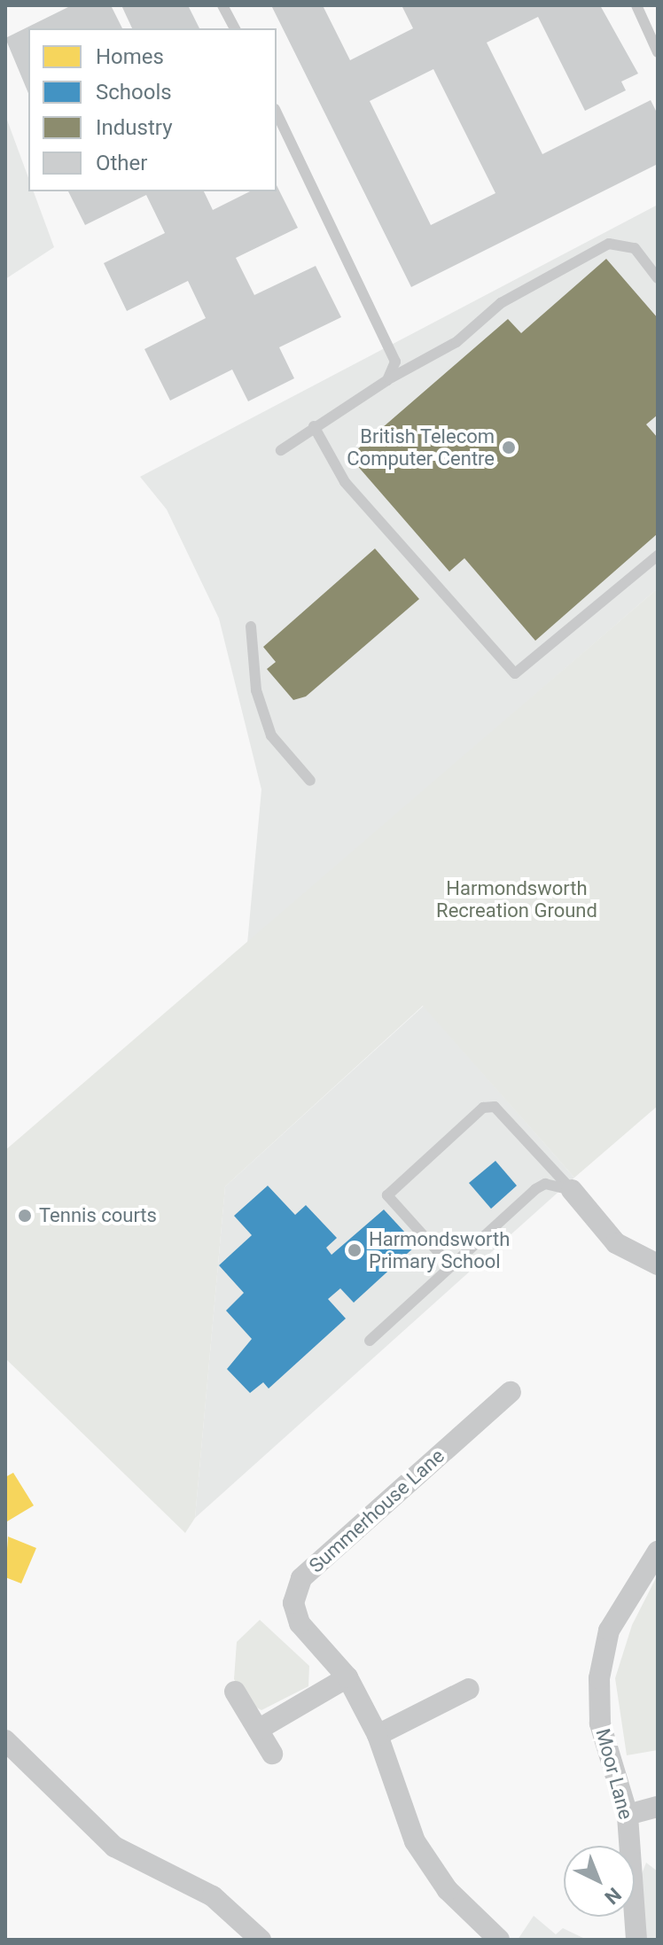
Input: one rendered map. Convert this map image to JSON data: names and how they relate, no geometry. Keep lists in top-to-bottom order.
{
  "streets": {
    "street": ["Summerhouse Lane", "Moor Lane"]
  },
  "parks": ["Harmondsworth Recreation Ground"],
  "places": ["British Telecom Computer Centre", "Tennis courts", "Harmondsworth Primary School"],
  "legend": [
    "Homes",
    "Schools",
    "Industry",
    "Other"
  ],
  "north": "bottom right"
}
